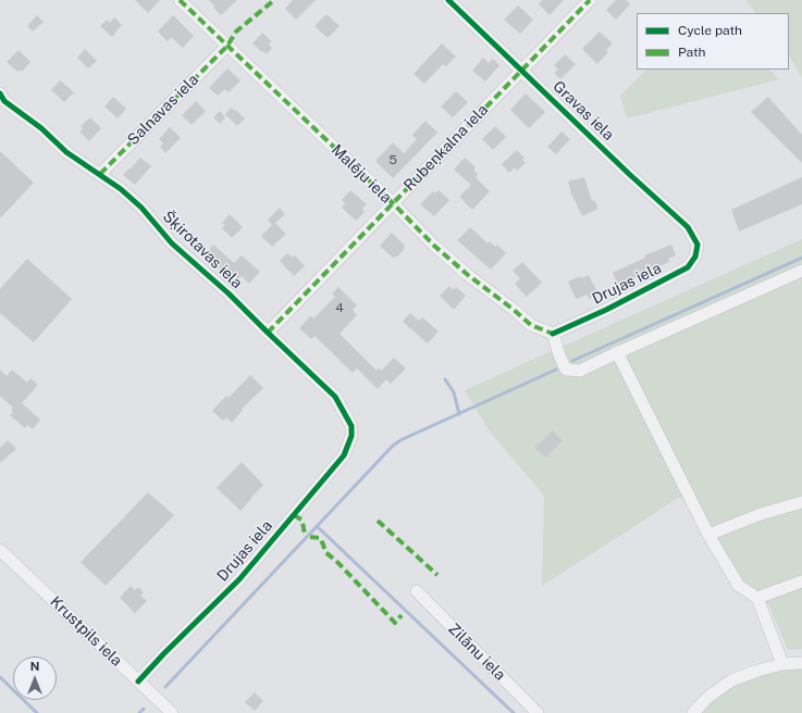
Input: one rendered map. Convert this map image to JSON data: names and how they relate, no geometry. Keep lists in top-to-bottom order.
{
  "streets": {
    "street": [
      "Salnavas iela",
      "Gravas iela",
      "Rubeņkalna iela",
      "Malēju iela",
      "Šķirotavas iela",
      "Drujas iela",
      "Krustpils iela",
      "Zilānu iela"
    ]
  },
  "crossings": [
    ["Salnavas iela", "Malēju iela"],
    ["Salnavas iela", "Šķirotavas iela"],
    ["Gravas iela", "Rubeņkalna iela"],
    ["Gravas iela", "Drujas iela"],
    ["Rubeņkalna iela", "Malēju iela"],
    ["Rubeņkalna iela", "Šķirotavas iela"],
    ["Malēju iela", "Drujas iela"],
    ["Šķirotavas iela", "Drujas iela"],
    ["Drujas iela", "Krustpils iela"]
  ],
  "house_numbers": ["5", "4"],
  "legend": ["Cycle path", "Path"],
  "north": "top"
}
